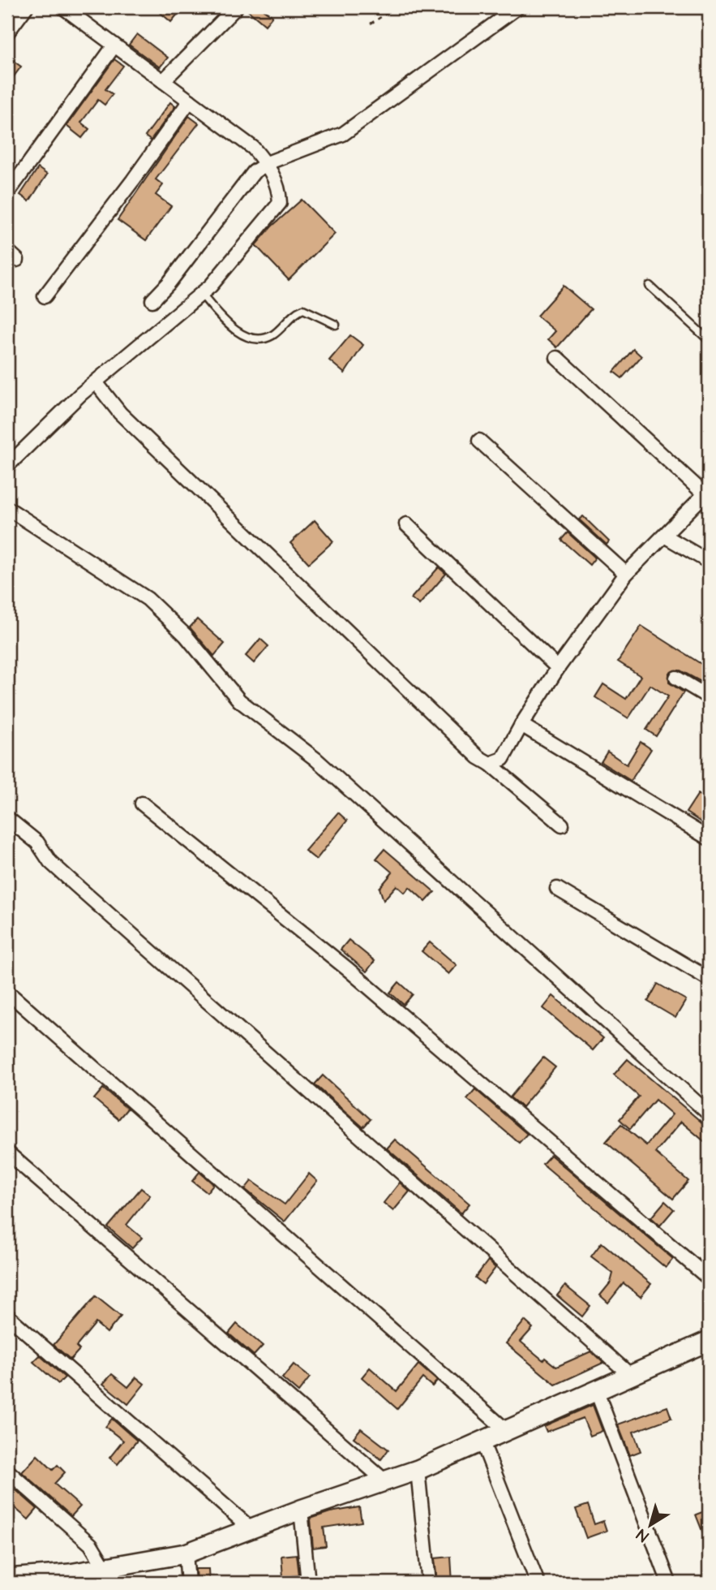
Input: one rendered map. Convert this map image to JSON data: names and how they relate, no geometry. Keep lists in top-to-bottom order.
{
  "north": "bottom left"
}
